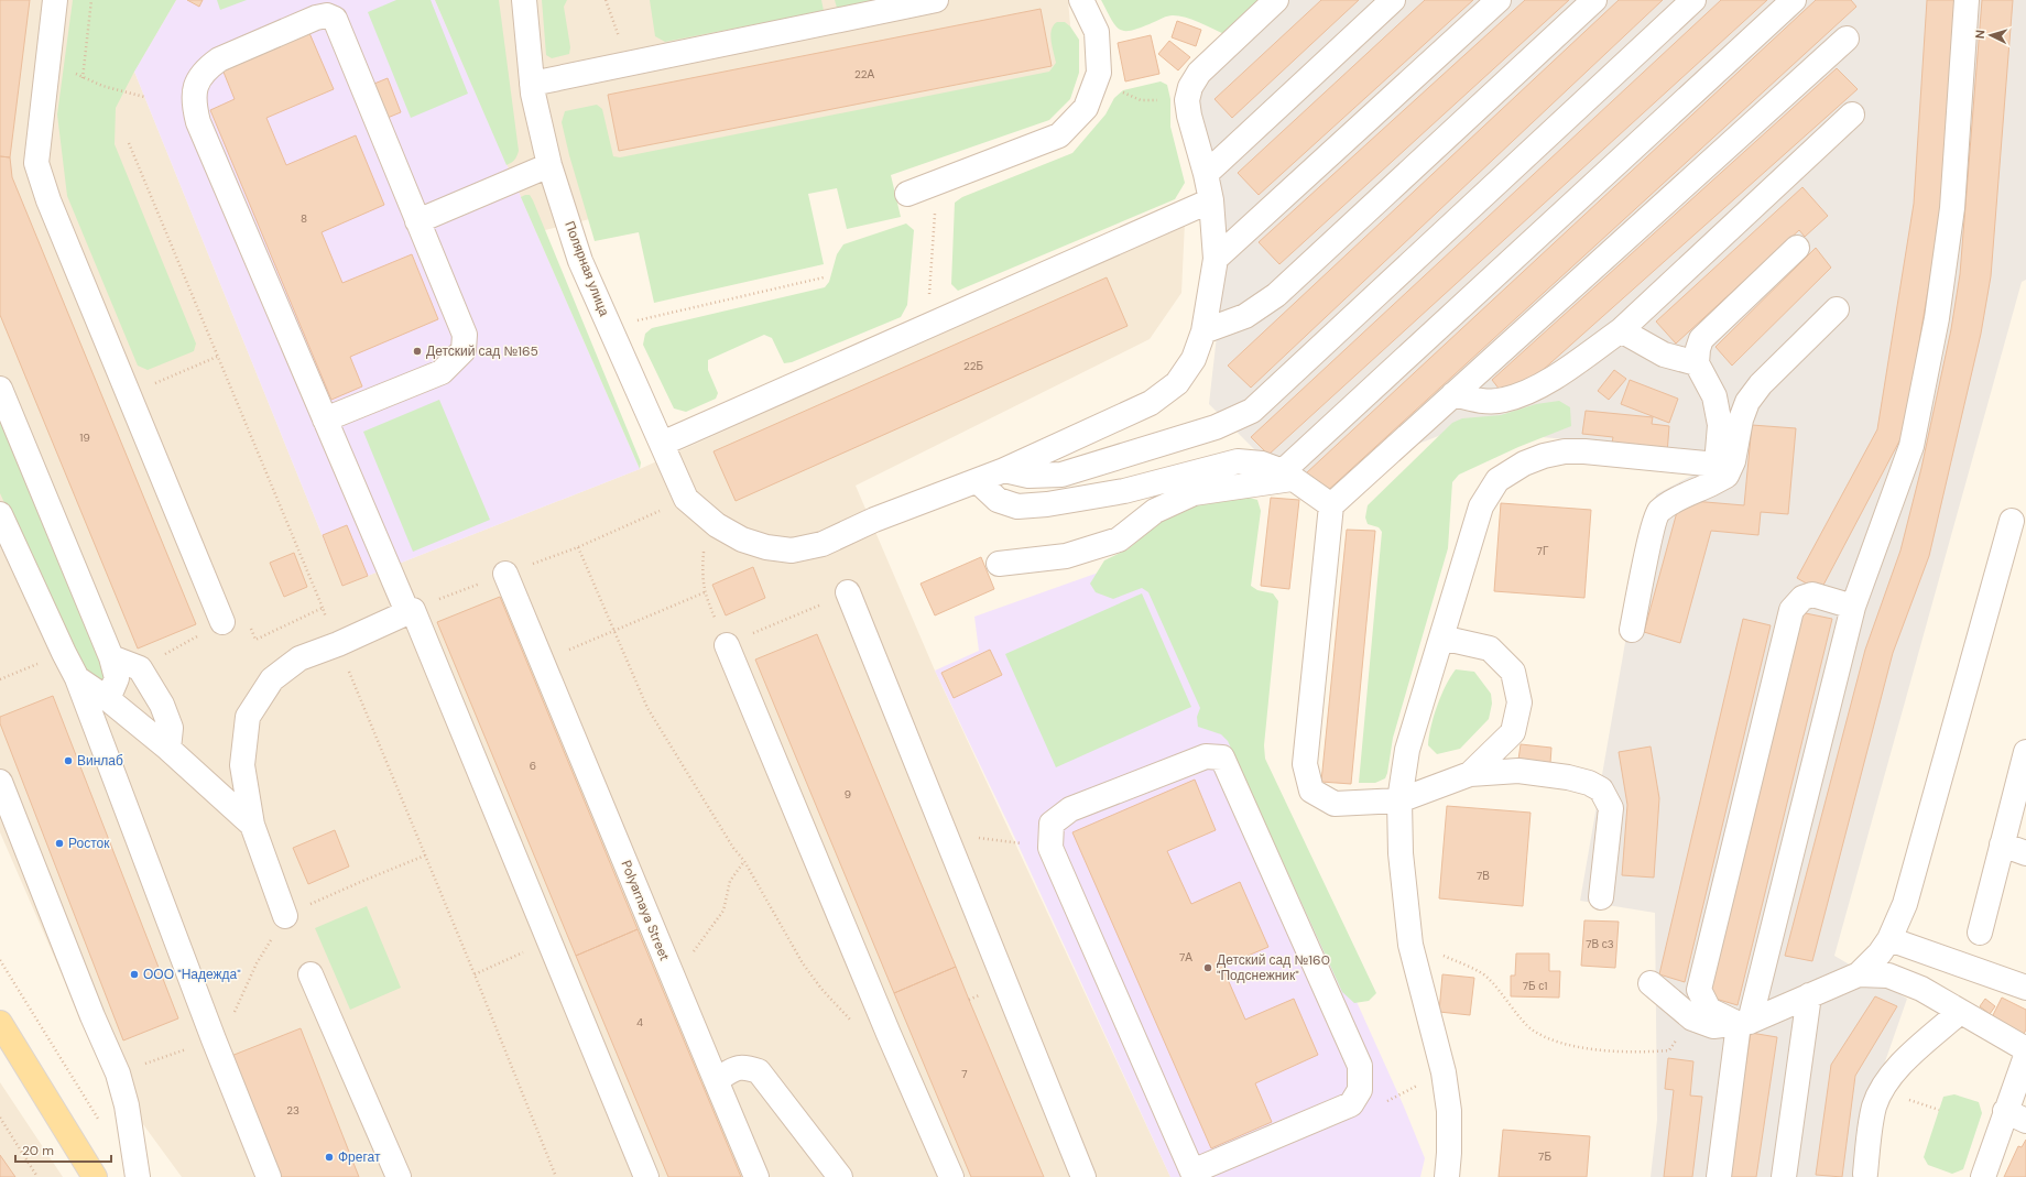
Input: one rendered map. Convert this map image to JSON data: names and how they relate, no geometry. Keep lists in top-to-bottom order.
{
  "streets": {
    "street": ["Полярная улица", "Polyarnaya Street"]
  },
  "places": [
    "Детский сад №165",
    "Винлаб",
    "Росток",
    "Детский сад №160 \"Подснежник\"",
    "ООО \"Надежда\"",
    "Фрегат"
  ],
  "house_numbers": [
    "22А",
    "8",
    "22Б",
    "19",
    "7Г",
    "6",
    "9",
    "7В",
    "7В с3",
    "7А",
    "7Б с1",
    "4",
    "7",
    "23",
    "7Б"
  ],
  "scale_bar": "20 m",
  "north": "left"
}
